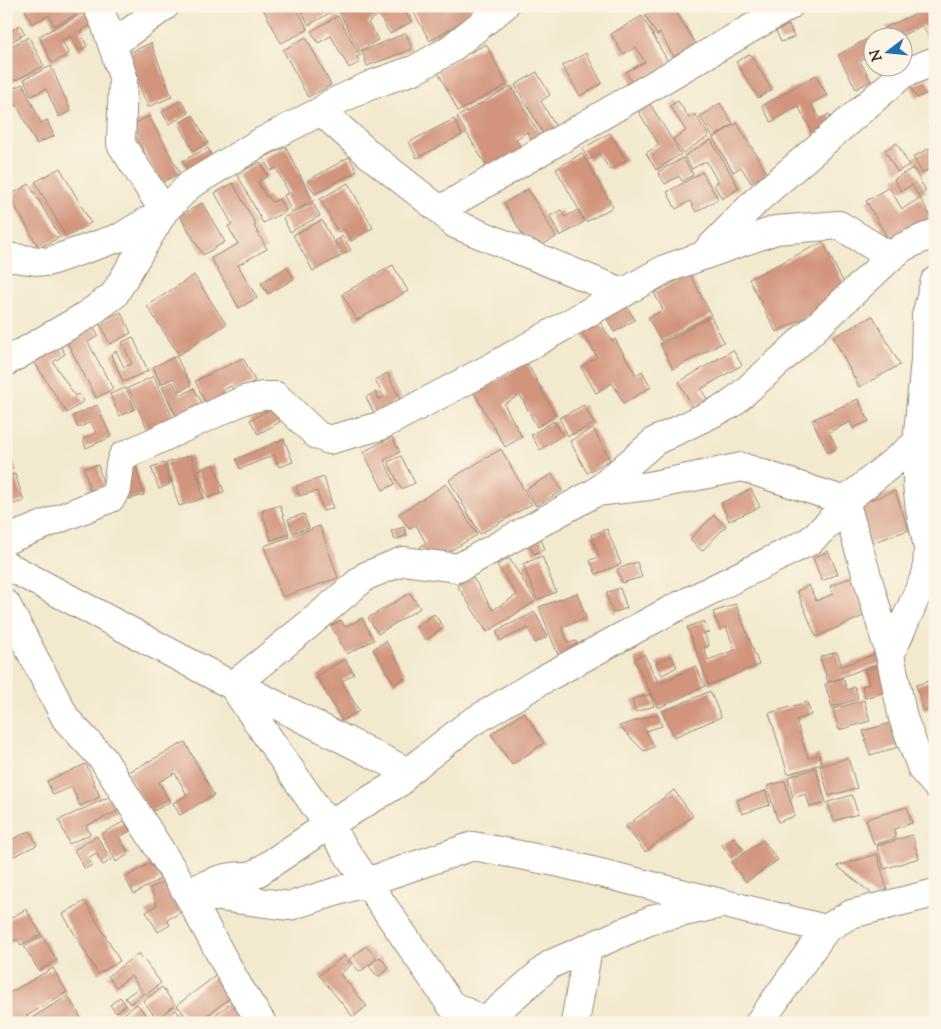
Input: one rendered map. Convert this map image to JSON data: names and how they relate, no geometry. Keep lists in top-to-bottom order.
{
  "north": "left"
}
